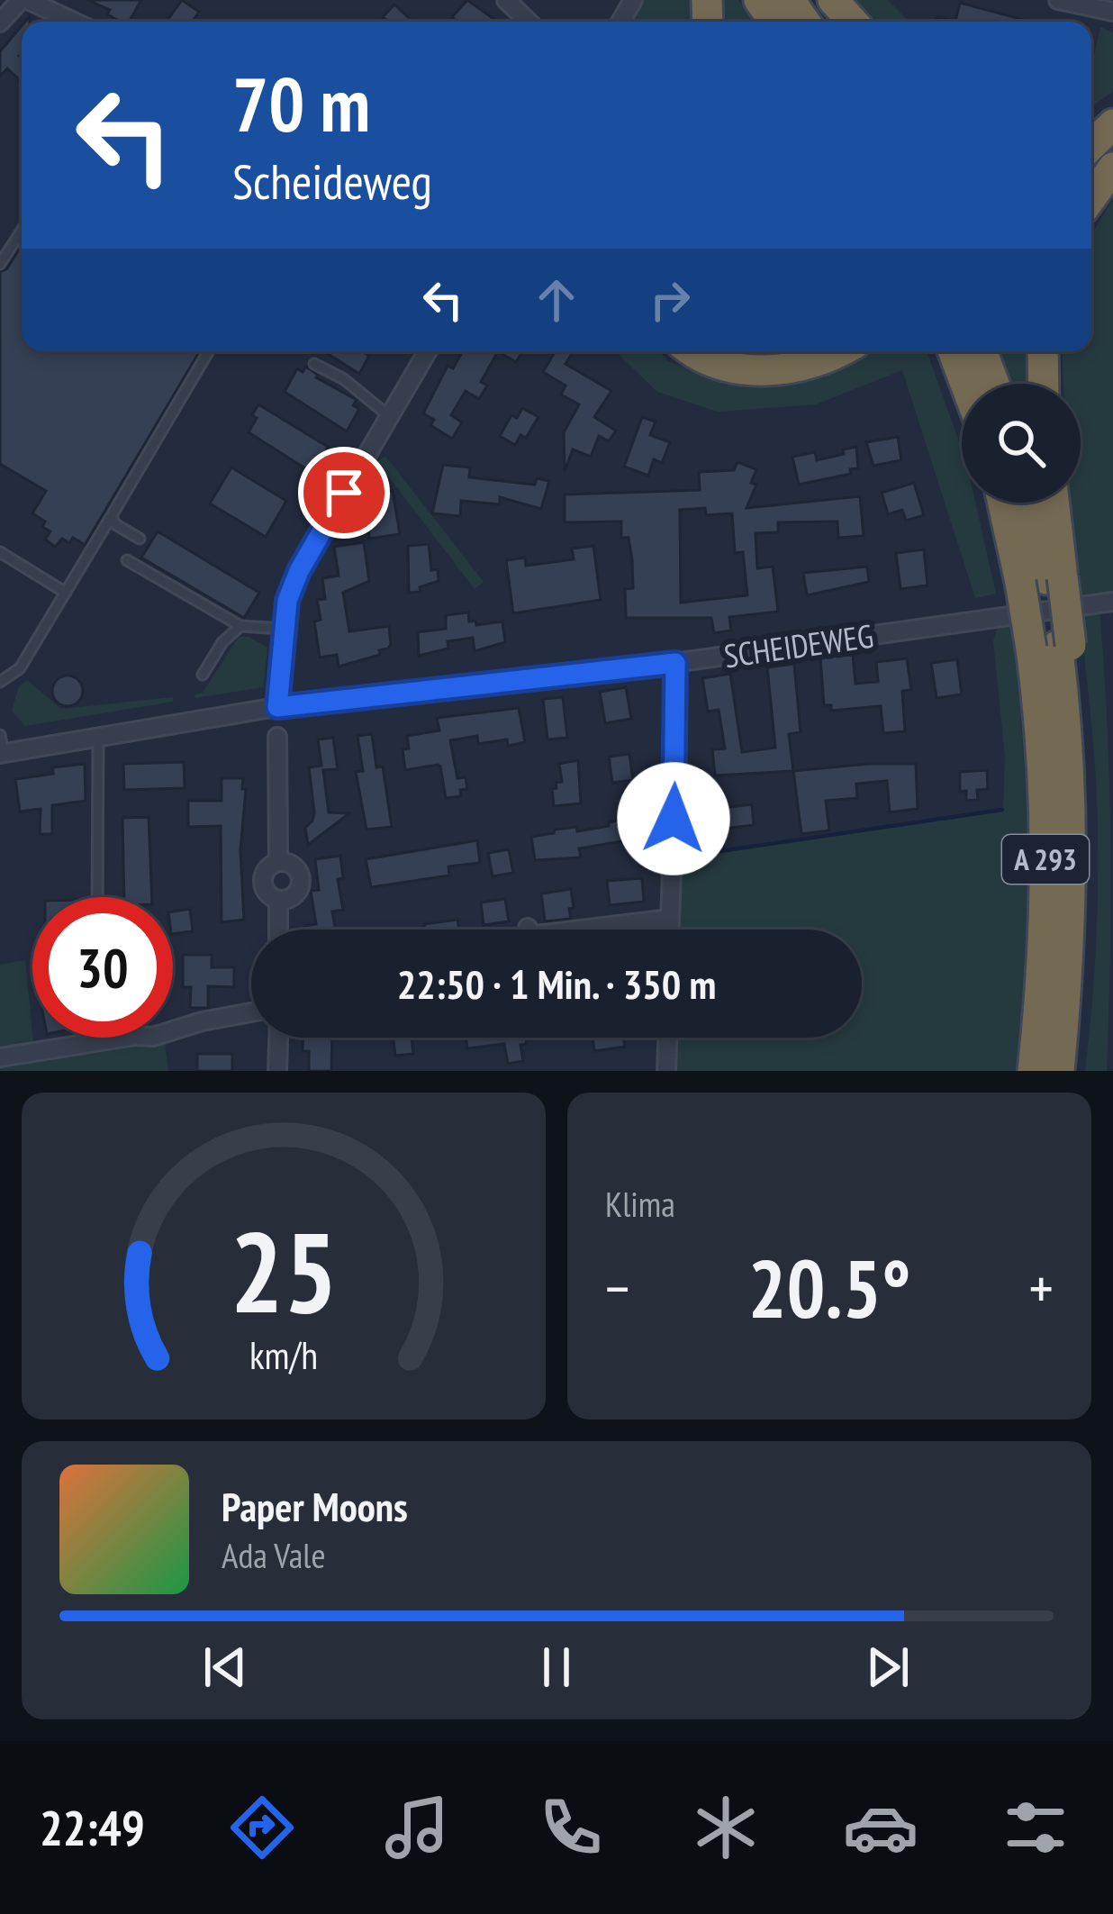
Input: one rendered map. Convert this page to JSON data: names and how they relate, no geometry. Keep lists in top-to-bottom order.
{
  "streets": {
    "highway": ["A 293"],
    "street": ["SCHEIDEWEG"]
  },
  "page": {
    "turn": ["70 m", "Scheideweg"],
    "limit": "30",
    "trip": "22:50 · 1 Min. · 350 m",
    "tile": "Klima",
    "heat": ["−", "20.5°", "+"],
    "song": ["Paper Moons", "Ada Vale"],
    "tabs": "22:49",
    "gauge": ["25", "km/h"]
  }
}
